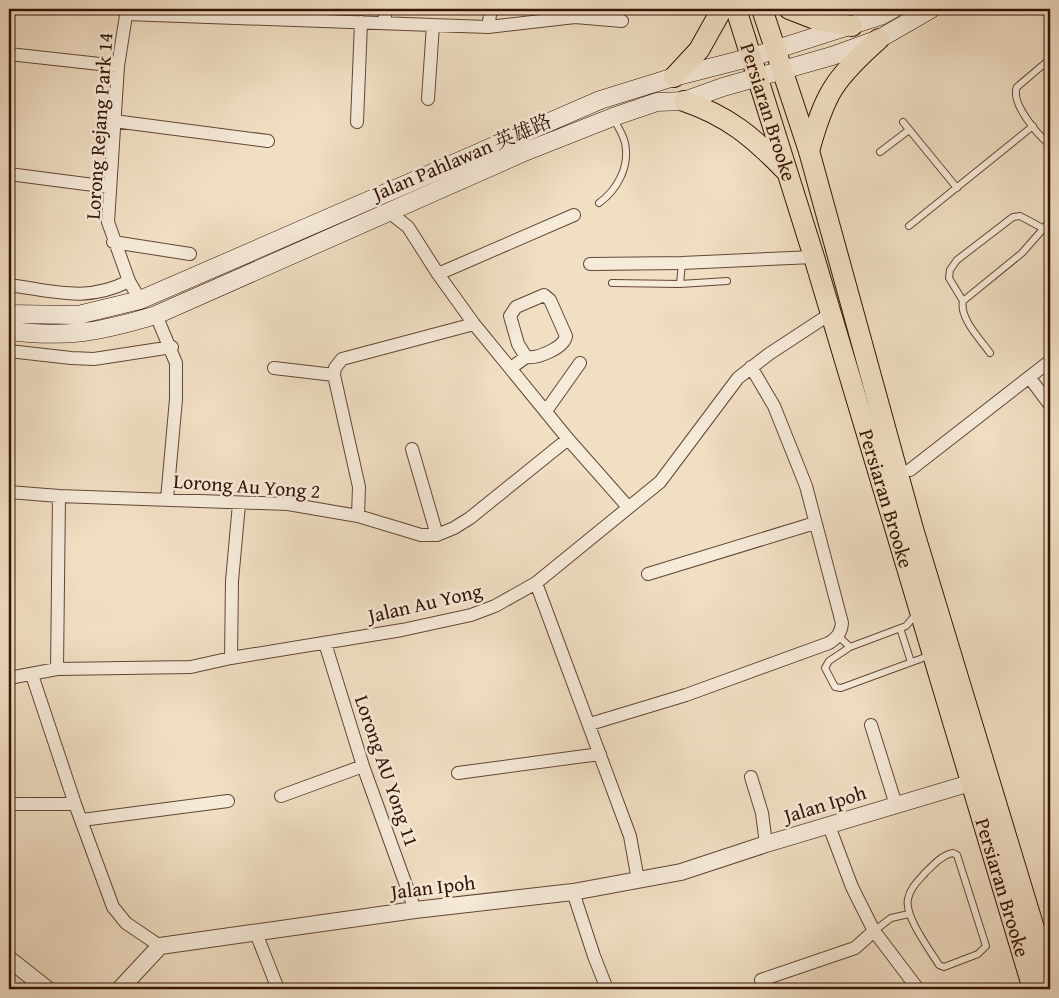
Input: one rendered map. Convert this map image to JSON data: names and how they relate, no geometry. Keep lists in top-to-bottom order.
{
  "streets": {
    "main road": ["Persiaran Brooke", "Jalan Pahlawan 英雄路"],
    "street": [
      "Lorong Rejang Park 14",
      "Lorong Au Yong 2",
      "Jalan Au Yong",
      "Lorong AU Yong 11",
      "Jalan Ipoh"
    ]
  },
  "crossings": [
    ["Persiaran Brooke", "Jalan Pahlawan 英雄路"],
    ["Persiaran Brooke", "Jalan Au Yong"],
    ["Persiaran Brooke", "Jalan Ipoh"],
    ["Lorong Rejang Park 14", "Jalan Pahlawan 英雄路"],
    ["Jalan Au Yong", "Lorong AU Yong 11"],
    ["Lorong AU Yong 11", "Jalan Ipoh"]
  ]
}
